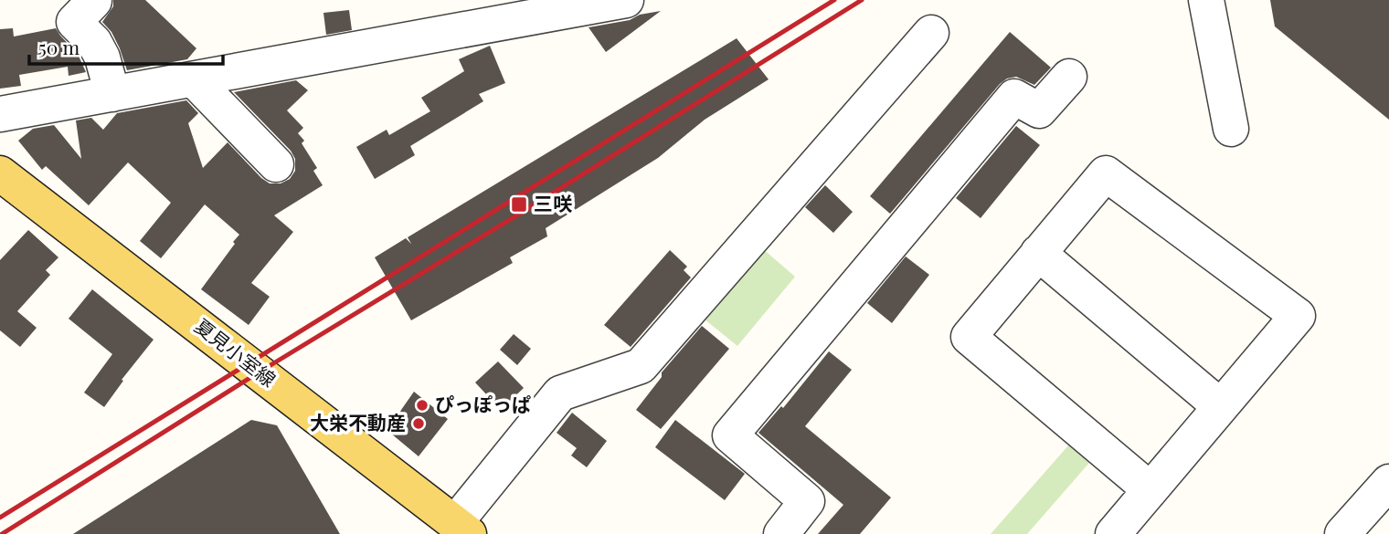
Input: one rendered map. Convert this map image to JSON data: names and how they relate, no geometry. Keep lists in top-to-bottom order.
{
  "streets": {
    "main road": ["夏見小室線"]
  },
  "places": {
    "transit": ["三咲"],
    "other": ["ぴっぽっぱ", "大栄不動産"]
  },
  "scale_bar": "50 m"
}
